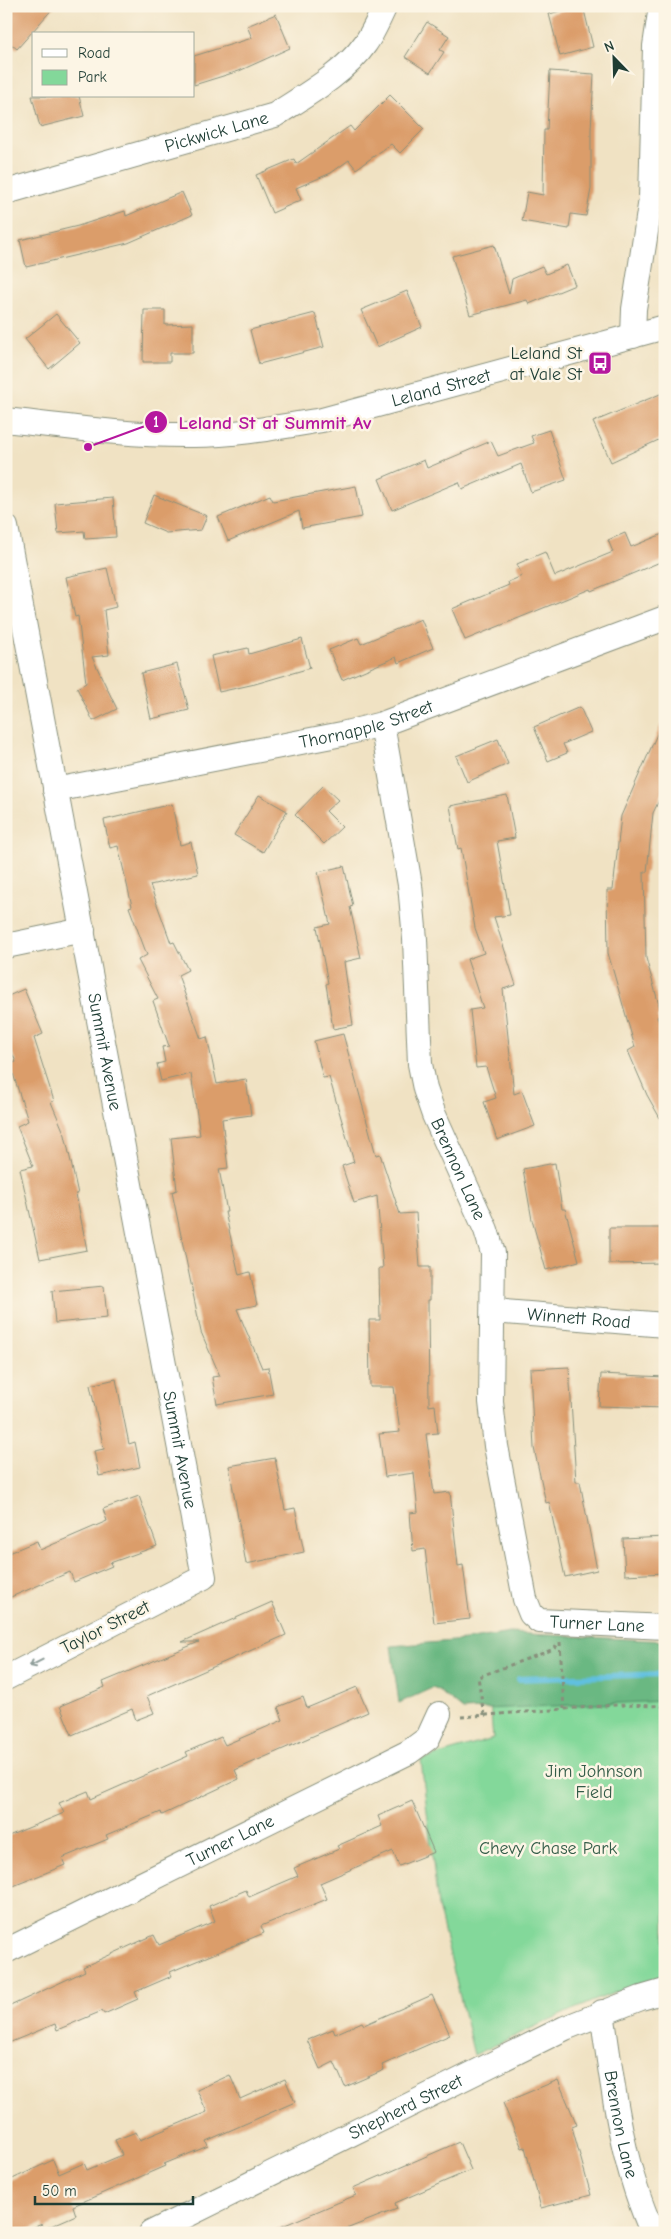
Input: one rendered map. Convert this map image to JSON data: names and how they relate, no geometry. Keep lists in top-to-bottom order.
{
  "streets": {
    "street": [
      "Pickwick Lane",
      "Leland Street",
      "Thornapple Street",
      "Summit Avenue",
      "Brennon Lane",
      "Winnett Road",
      "Turner Lane",
      "Taylor Street",
      "Shepherd Street"
    ]
  },
  "crossings": [
    ["Thornapple Street", "Summit Avenue"],
    ["Thornapple Street", "Brennon Lane"],
    ["Summit Avenue", "Taylor Street"],
    ["Brennon Lane", "Winnett Road"],
    ["Brennon Lane", "Turner Lane"],
    ["Brennon Lane", "Shepherd Street"]
  ],
  "one_way": ["Taylor Street"],
  "parks": ["Jim Johnson Field", "Chevy Chase Park"],
  "places": {
    "bus stop": ["Leland St at Vale St"],
    "other": ["Leland St at Summit Av"]
  },
  "legend": ["Road", "Park"],
  "scale_bar": "50 m",
  "north": "top left"
}
